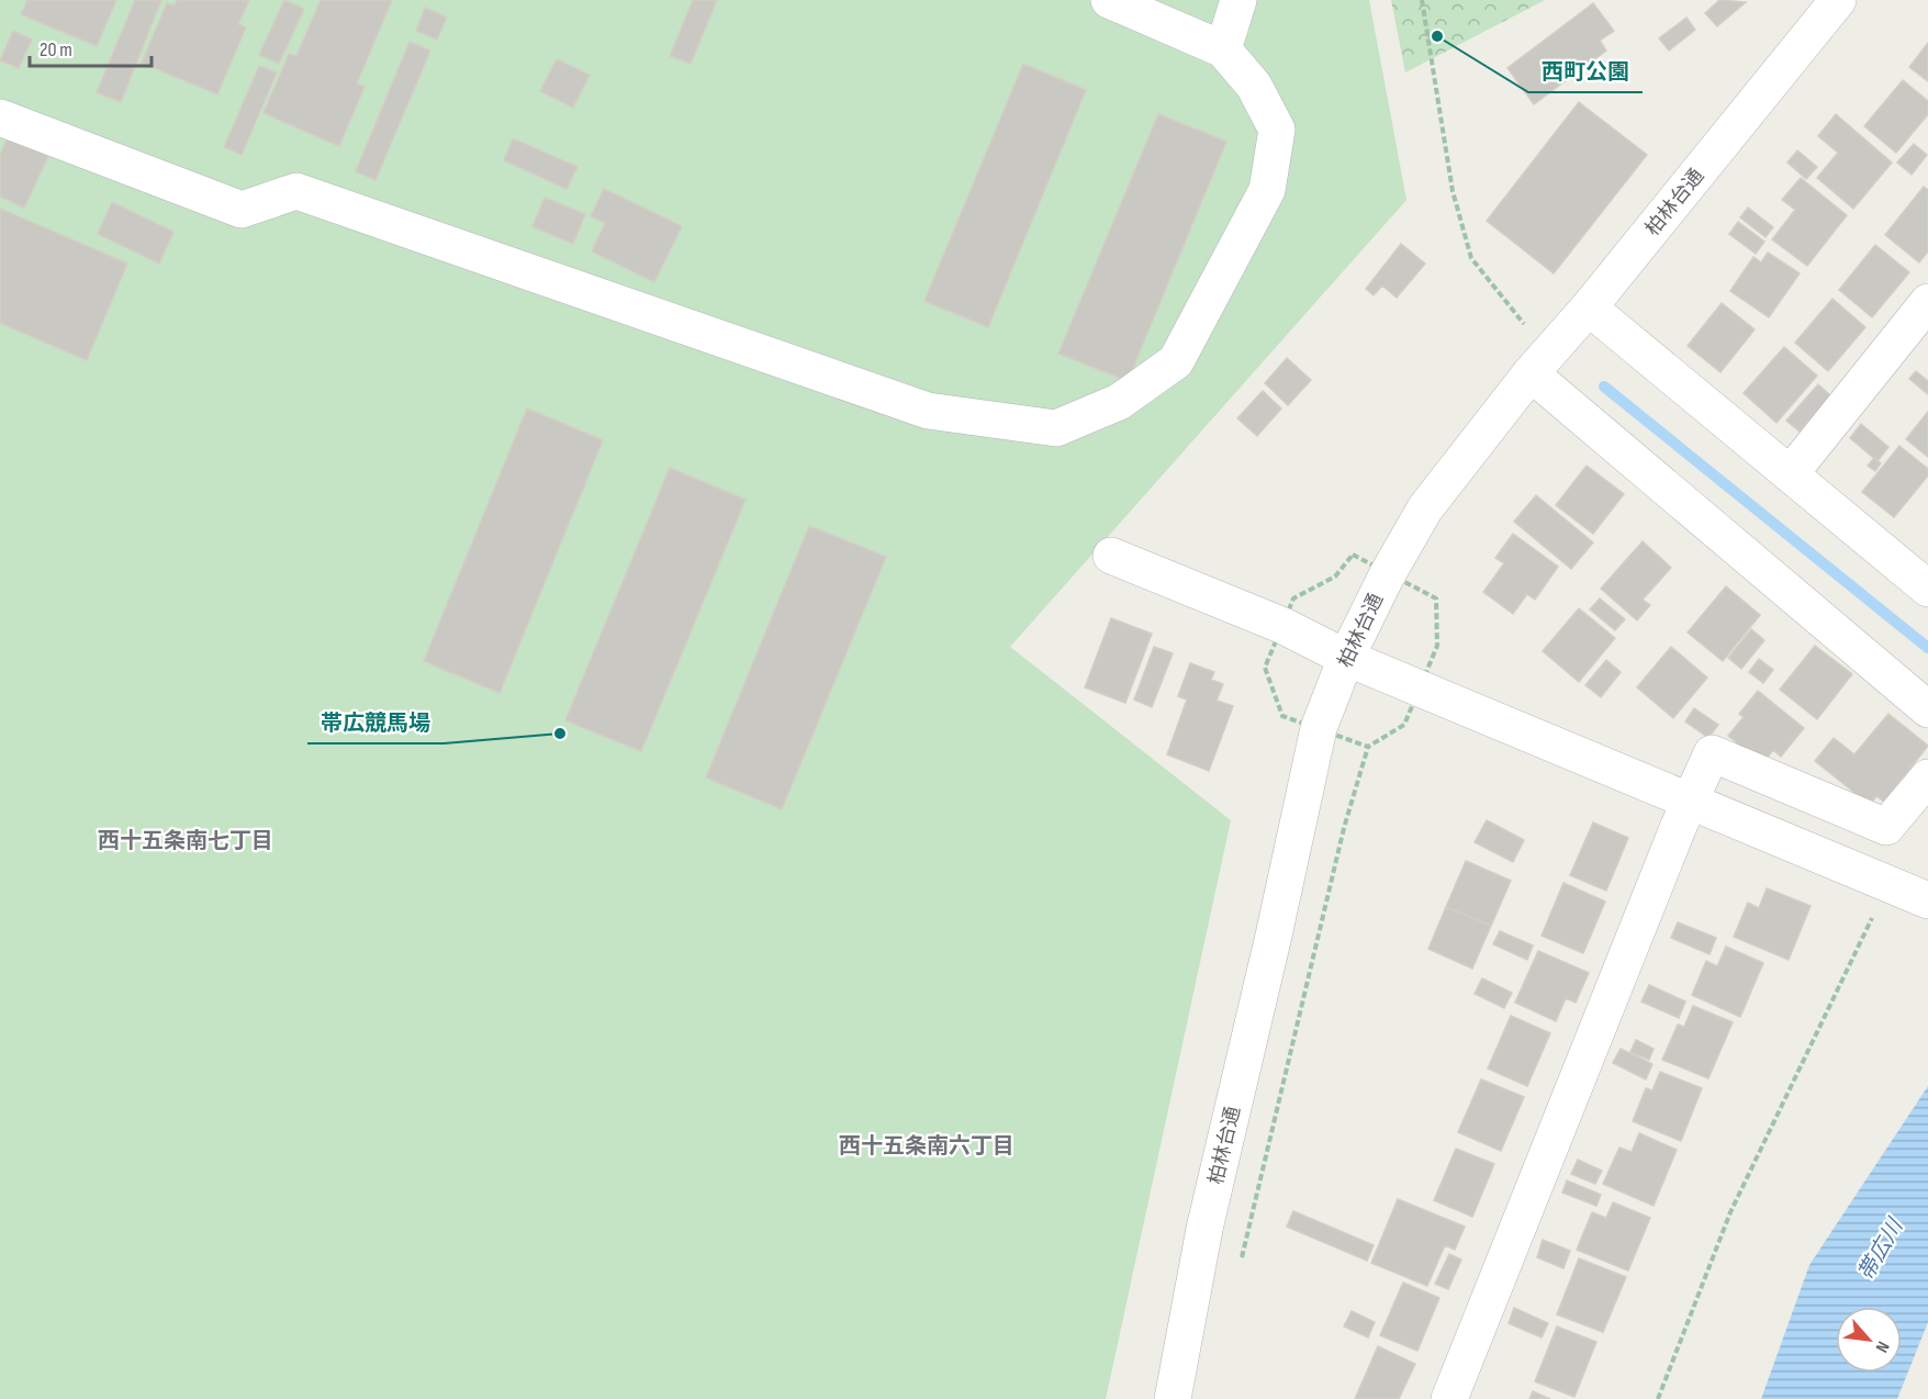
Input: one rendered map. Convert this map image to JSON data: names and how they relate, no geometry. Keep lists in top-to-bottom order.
{
  "streets": {
    "street": ["柏林台通"]
  },
  "districts": ["西十五条南七丁目", "西十五条南六丁目"],
  "water": ["帯広川"],
  "places": ["西町公園", "帯広競馬場"],
  "scale_bar": "20 m",
  "north": "bottom right"
}
